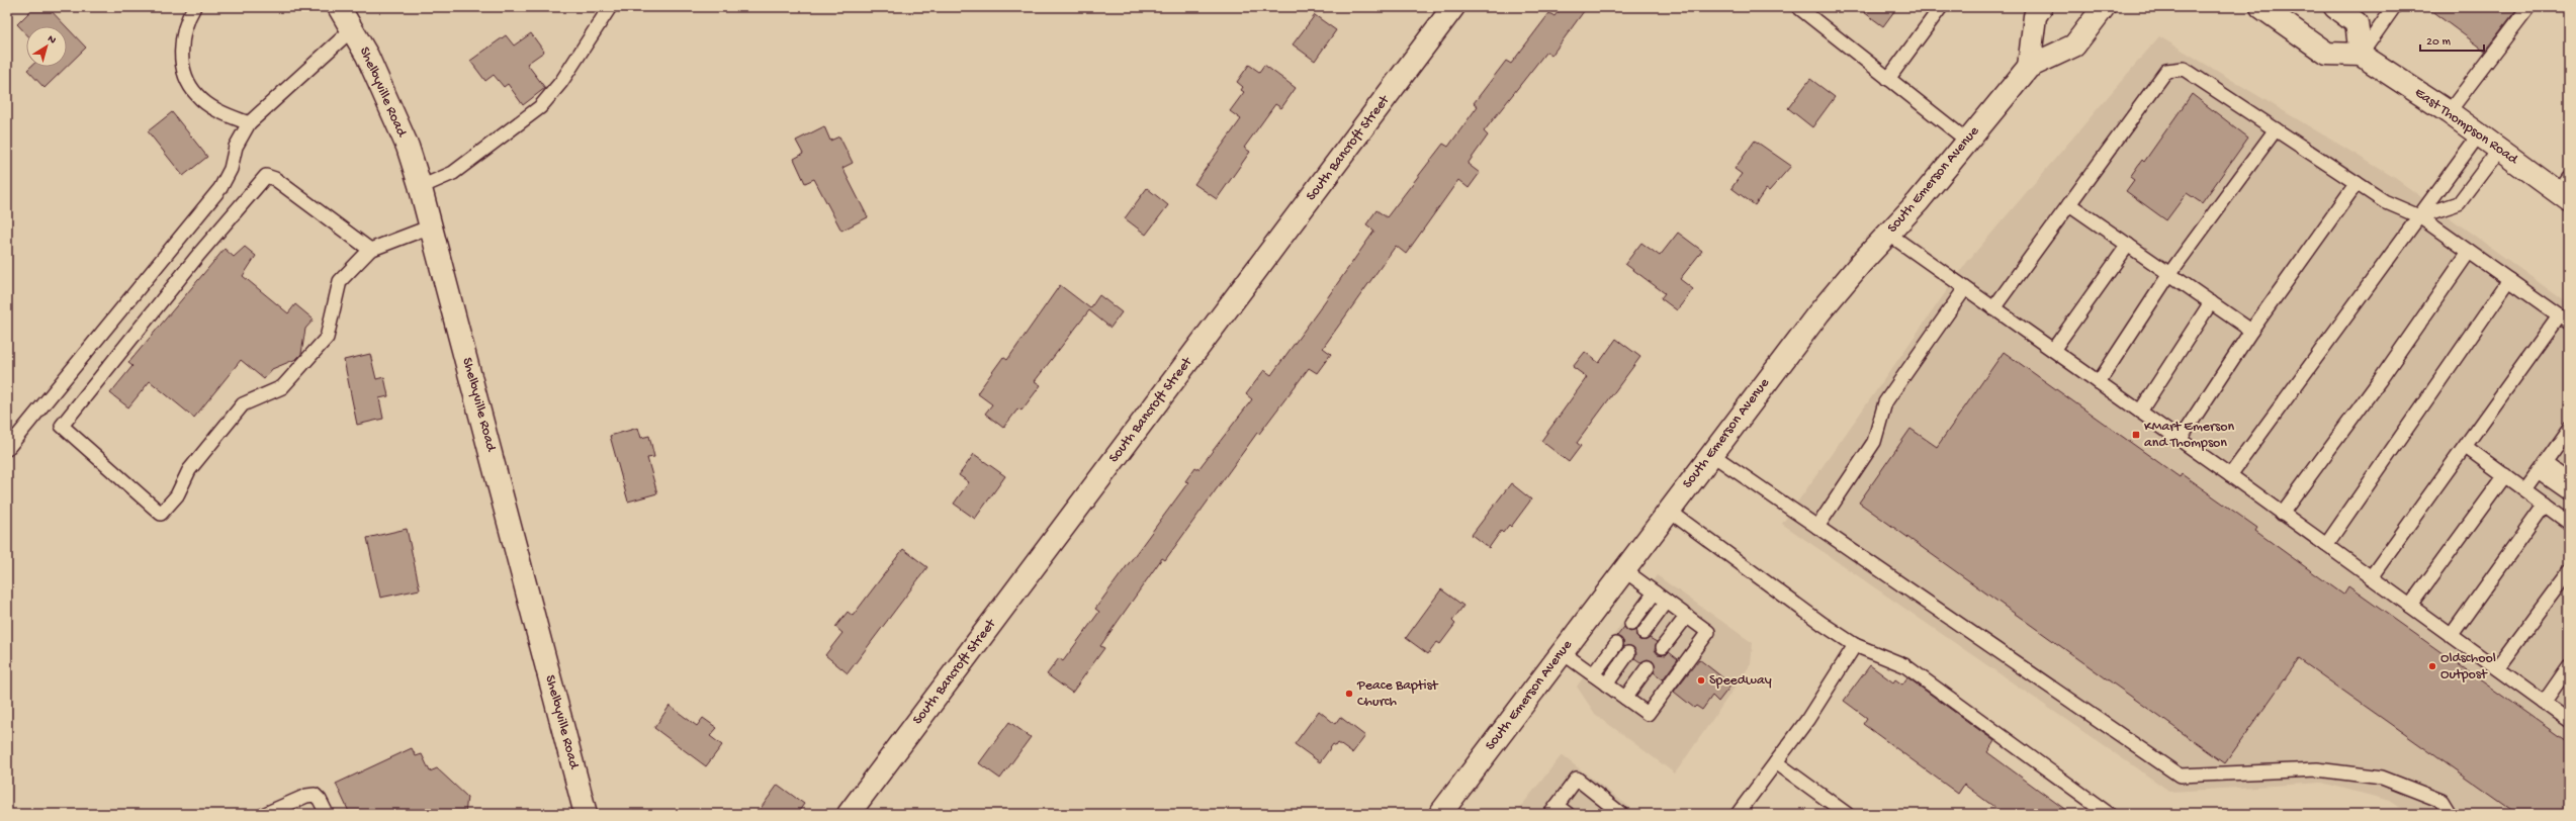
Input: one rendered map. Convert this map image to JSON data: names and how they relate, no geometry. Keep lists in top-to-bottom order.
{
  "streets": {
    "main road": [
      "Shelbyville Road",
      "East Thompson Road",
      "South Bancroft Street",
      "South Emerson Avenue"
    ]
  },
  "places": {
    "transit": ["KMart Emerson and Thompson"],
    "other": ["Oldschool Outpost", "Speedway", "Peace Baptist Church"]
  },
  "scale_bar": "20 m",
  "north": "top right"
}
